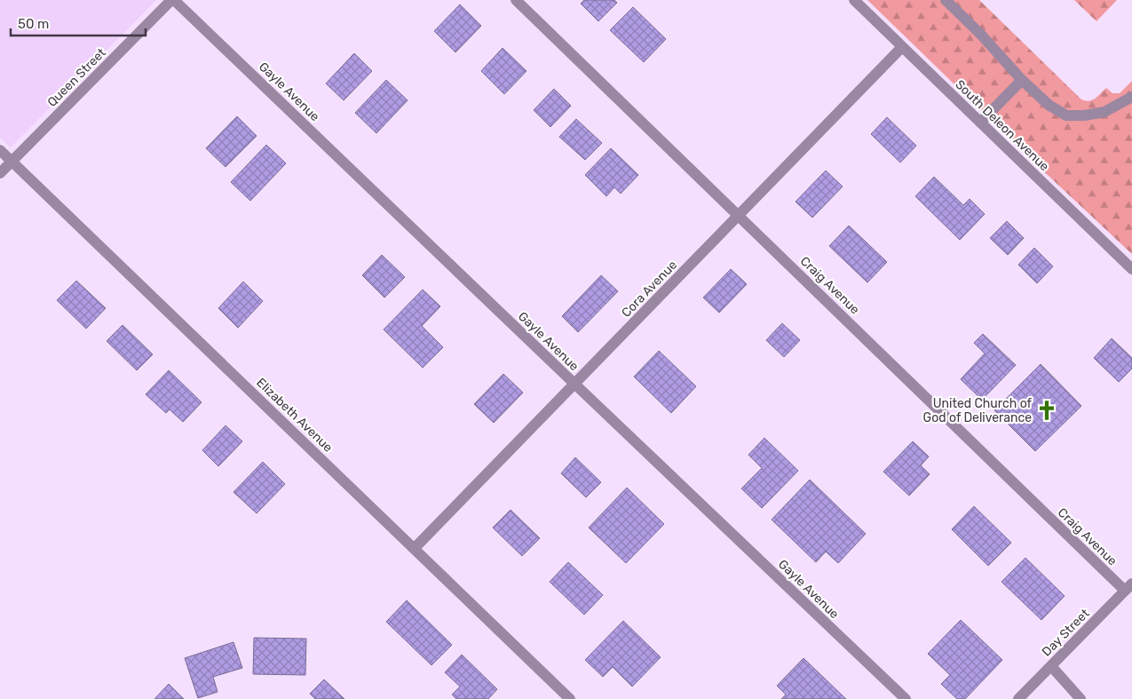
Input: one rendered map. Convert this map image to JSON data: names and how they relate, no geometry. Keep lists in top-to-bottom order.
{
  "streets": {
    "street": [
      "Queen Street",
      "Gayle Avenue",
      "South Deleon Avenue",
      "Craig Avenue",
      "Cora Avenue",
      "Elizabeth Avenue",
      "Day Street"
    ]
  },
  "crossings": [
    ["Queen Street", "Gayle Avenue"],
    ["Queen Street", "Elizabeth Avenue"],
    ["Gayle Avenue", "Cora Avenue"],
    ["South Deleon Avenue", "Cora Avenue"],
    ["Craig Avenue", "Cora Avenue"],
    ["Craig Avenue", "Day Street"],
    ["Cora Avenue", "Elizabeth Avenue"]
  ],
  "places": {
    "church": ["United Church of God of Deliverance"]
  },
  "scale_bar": "50 m"
}
